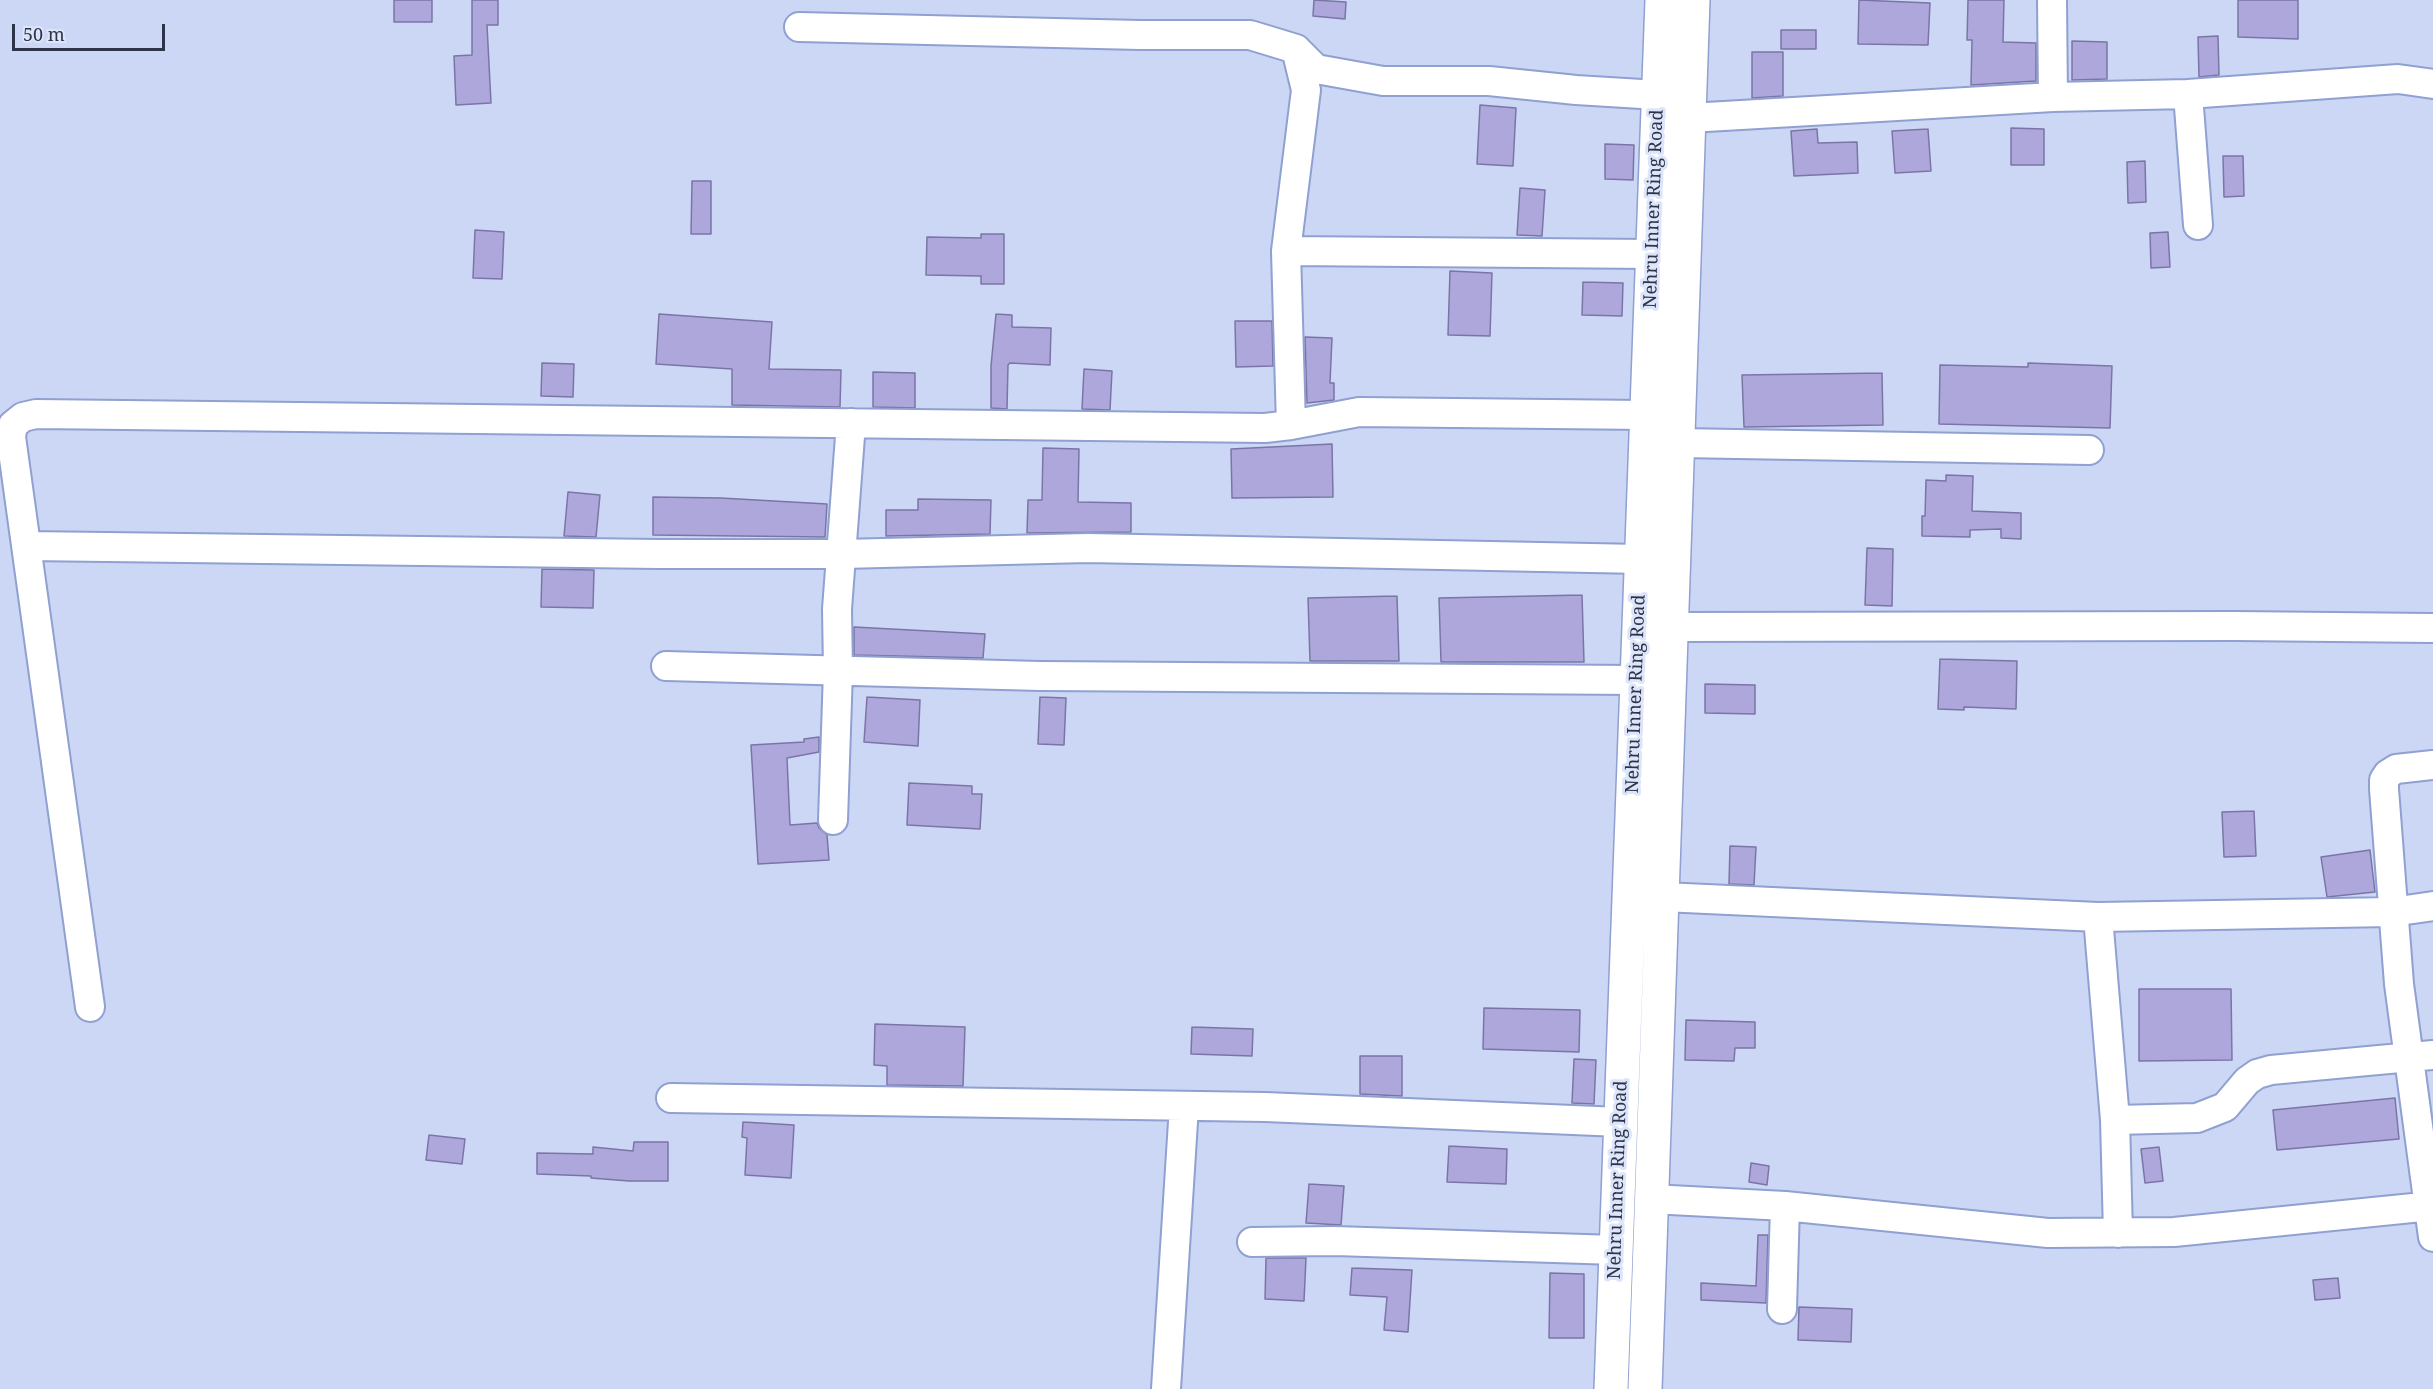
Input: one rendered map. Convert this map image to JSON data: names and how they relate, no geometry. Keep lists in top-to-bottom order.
{
  "streets": {
    "main road": ["Nehru Inner Ring Road"]
  },
  "scale_bar": "50 m"
}
